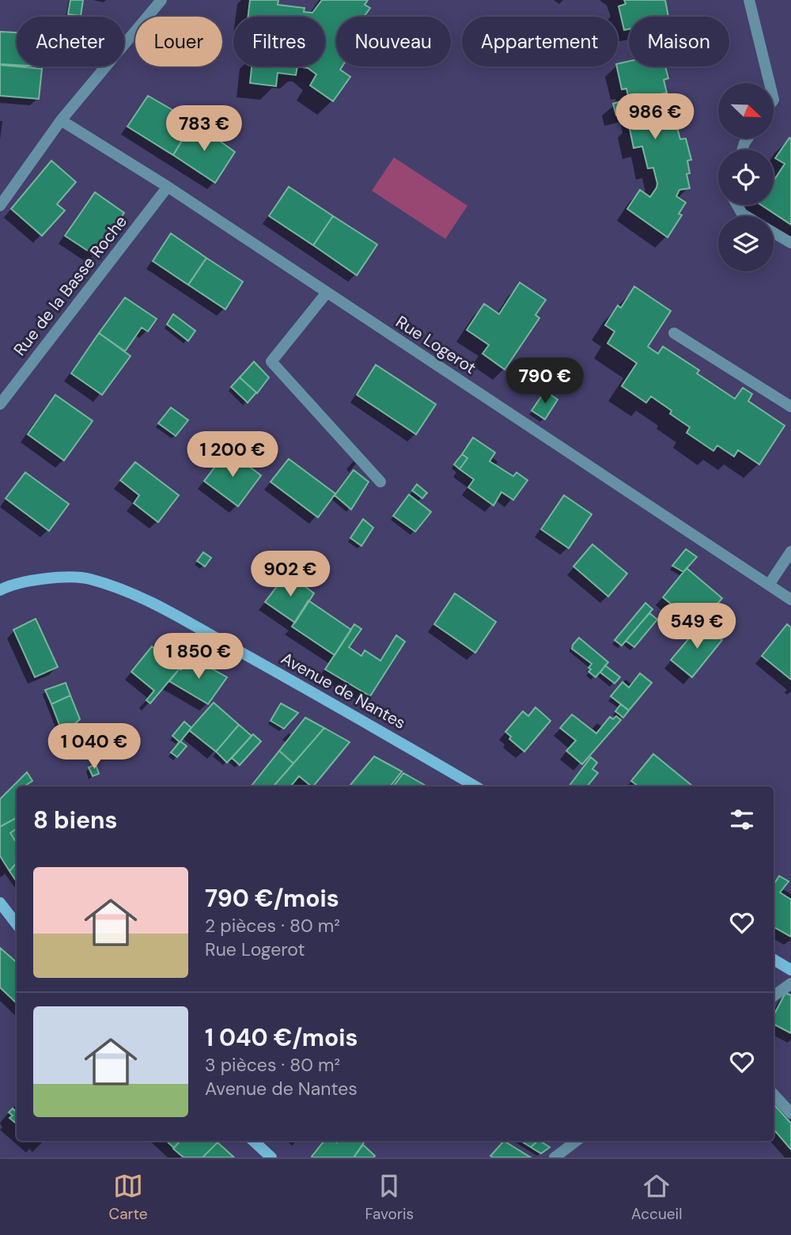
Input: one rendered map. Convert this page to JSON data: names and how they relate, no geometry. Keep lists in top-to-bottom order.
{
  "streets": {
    "main road": ["Avenue de Nantes"],
    "street": ["Rue de la Basse Roche", "Rue Logerot"]
  },
  "crossings": [
    ["Rue de la Basse Roche", "Rue Logerot"]
  ],
  "north": "bottom right",
  "page": {
    "chip": [
      "Acheter",
      "Louer",
      "Filtres",
      "Nouveau",
      "Appartement",
      "Maison"
    ],
    "price": [
      "986 €",
      "783 €",
      "790 €",
      "1 200 €",
      "902 €",
      "549 €",
      "1 850 €",
      "1 040 €"
    ],
    "heading": "8 biens",
    "list": [
      {
        "name": "790 €/mois",
        "note": "2 pièces · 80 m² · Rue Logerot"
      },
      {
        "name": "1 040 €/mois",
        "note": "3 pièces · 80 m² · Avenue de Nantes"
      }
    ],
    "tabs": ["Carte", "Favoris", "Accueil"]
  }
}
